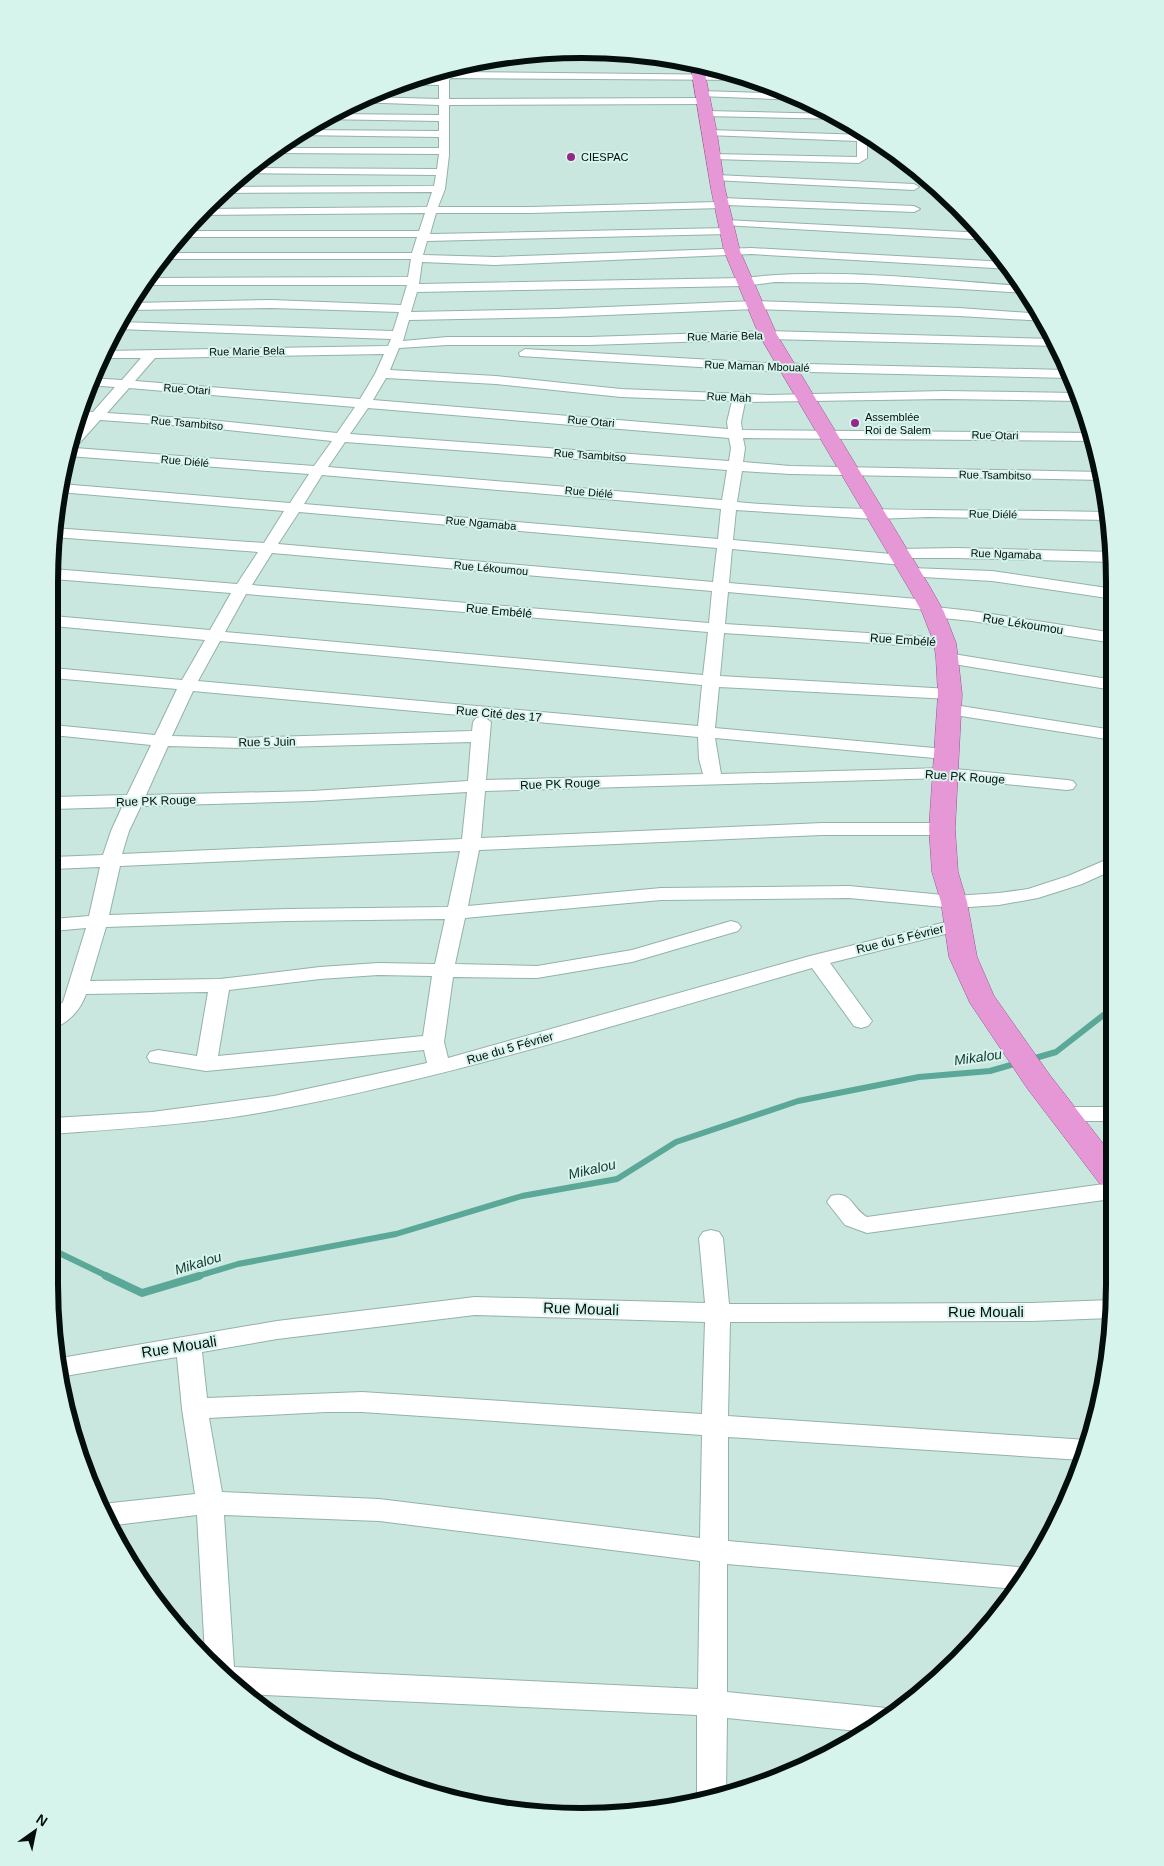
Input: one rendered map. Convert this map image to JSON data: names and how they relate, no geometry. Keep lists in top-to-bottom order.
{
  "streets": {
    "street": [
      "Rue Marie Bela",
      "Rue Maman Mboualé",
      "Rue Otari",
      "Rue Mah",
      "Rue Tsambitso",
      "Rue Diélé",
      "Rue Ngamaba",
      "Rue Lékoumou",
      "Rue Embélé",
      "Rue Cité des 17",
      "Rue 5 Juin",
      "Rue PK Rouge",
      "Rue du 5 Février",
      "Rue Mouali"
    ]
  },
  "crossings": [
    ["Rue Marie Bela", "Rue Maman Mboualé"],
    ["Rue Cité des 17", "Rue PK Rouge"]
  ],
  "water": ["Mikalou"],
  "places": ["CIESPAC", "Assemblée Roi de Salem"],
  "north": "top right"
}
